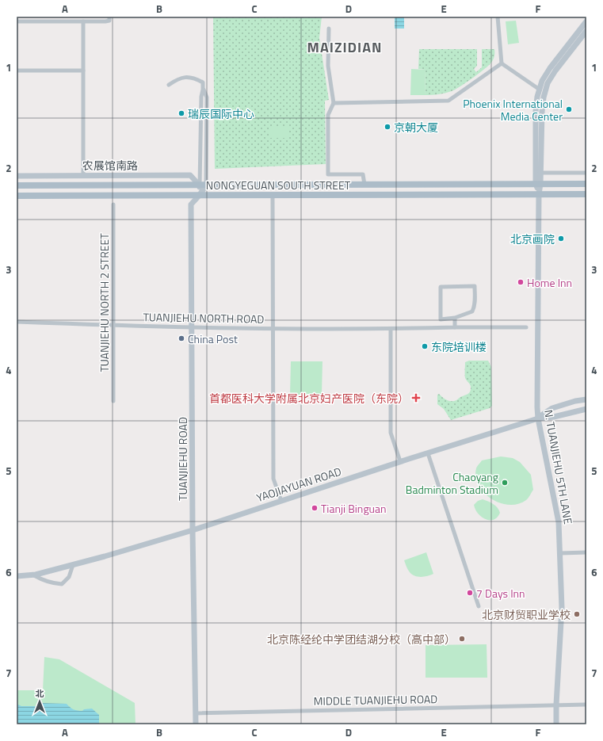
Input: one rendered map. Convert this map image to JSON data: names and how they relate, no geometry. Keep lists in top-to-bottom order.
{
  "streets": {
    "main road": ["农展馆南路", "NONGYEGUAN SOUTH STREET"],
    "street": [
      "TUANJIEHU NORTH 2 STREET",
      "TUANJIEHU NORTH ROAD",
      "TUANJIEHU ROAD",
      "N. TUANJIEHU 5TH LANE",
      "YAOJIAYUAN ROAD",
      "MIDDLE TUANJIEHU ROAD"
    ]
  },
  "crossings": [
    ["农展馆南路", "NONGYEGUAN SOUTH STREET"],
    ["农展馆南路", "TUANJIEHU ROAD"],
    ["NONGYEGUAN SOUTH STREET", "TUANJIEHU ROAD"],
    ["NONGYEGUAN SOUTH STREET", "N. TUANJIEHU 5TH LANE"],
    ["TUANJIEHU NORTH 2 STREET", "TUANJIEHU NORTH ROAD"],
    ["TUANJIEHU NORTH ROAD", "TUANJIEHU ROAD"],
    ["TUANJIEHU ROAD", "YAOJIAYUAN ROAD"],
    ["TUANJIEHU ROAD", "MIDDLE TUANJIEHU ROAD"],
    ["N. TUANJIEHU 5TH LANE", "YAOJIAYUAN ROAD"],
    ["N. TUANJIEHU 5TH LANE", "MIDDLE TUANJIEHU ROAD"]
  ],
  "districts": ["MAIZIDIAN"],
  "places": {
    "other": [
      "Phoenix International Media Center",
      "瑞辰国际中心",
      "京朝大厦",
      "北京画院",
      "Home Inn",
      "China Post",
      "东院培训楼",
      "Chaoyang Badminton Stadium",
      "Tianji Binguan",
      "7 Days Inn",
      "北京财贸职业学校",
      "北京陈经纶中学团结湖分校（高中部）"
    ],
    "health": ["首都医科大学附属北京妇产医院（东院）"]
  },
  "north": "top",
  "grid": {
    "columns": [
      "A",
      "B",
      "C",
      "D",
      "E",
      "F"
    ],
    "rows": [
      "1",
      "2",
      "3",
      "4",
      "5",
      "6",
      "7"
    ]
  }
}
